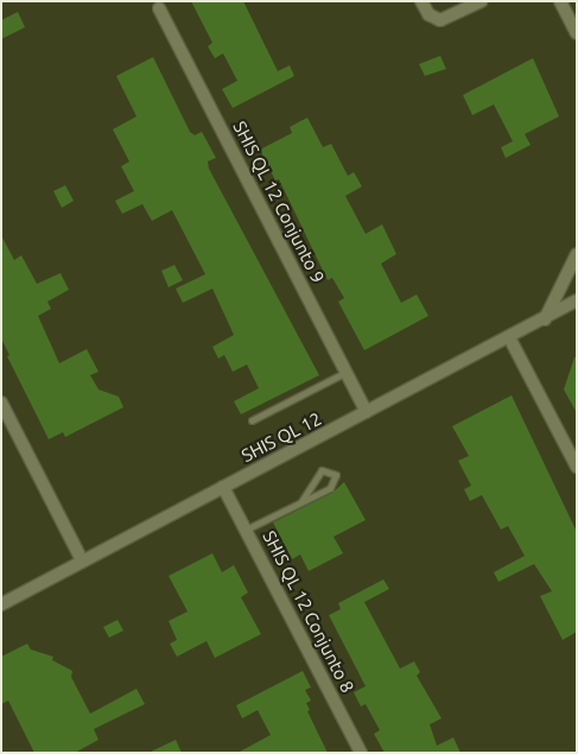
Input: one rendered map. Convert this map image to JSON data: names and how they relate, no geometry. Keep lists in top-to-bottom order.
{
  "streets": {
    "street": ["SHIS QL 12 Conjunto 9", "SHIS QL 12", "SHIS QL 12 Conjunto 8"]
  },
  "crossings": [
    ["SHIS QL 12 Conjunto 9", "SHIS QL 12"],
    ["SHIS QL 12", "SHIS QL 12 Conjunto 8"]
  ]
}
